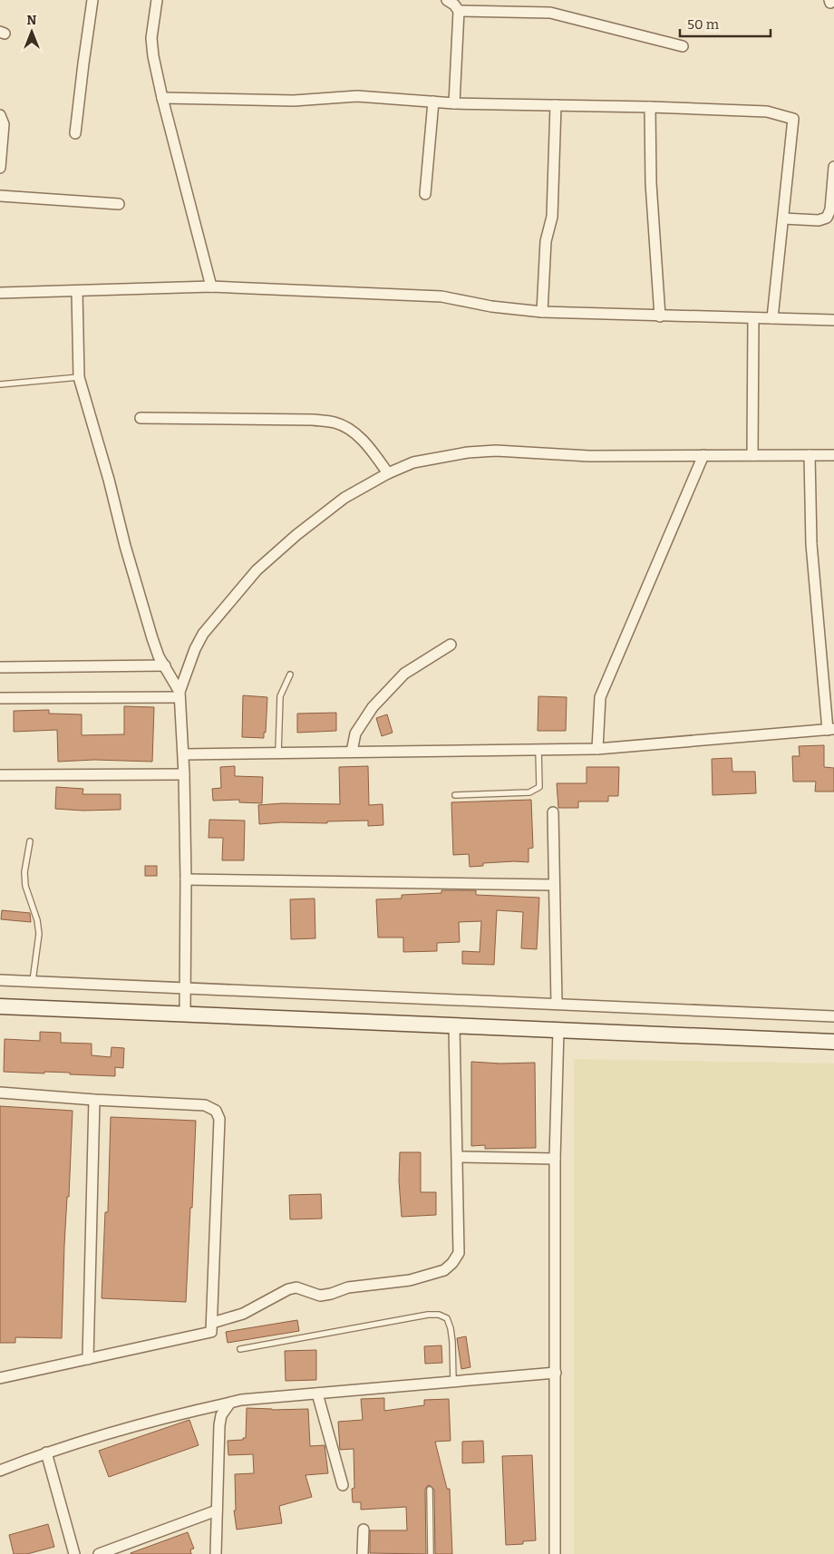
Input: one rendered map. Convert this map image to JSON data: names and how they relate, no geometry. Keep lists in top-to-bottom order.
{
  "scale_bar": "50 m",
  "north": "top"
}
